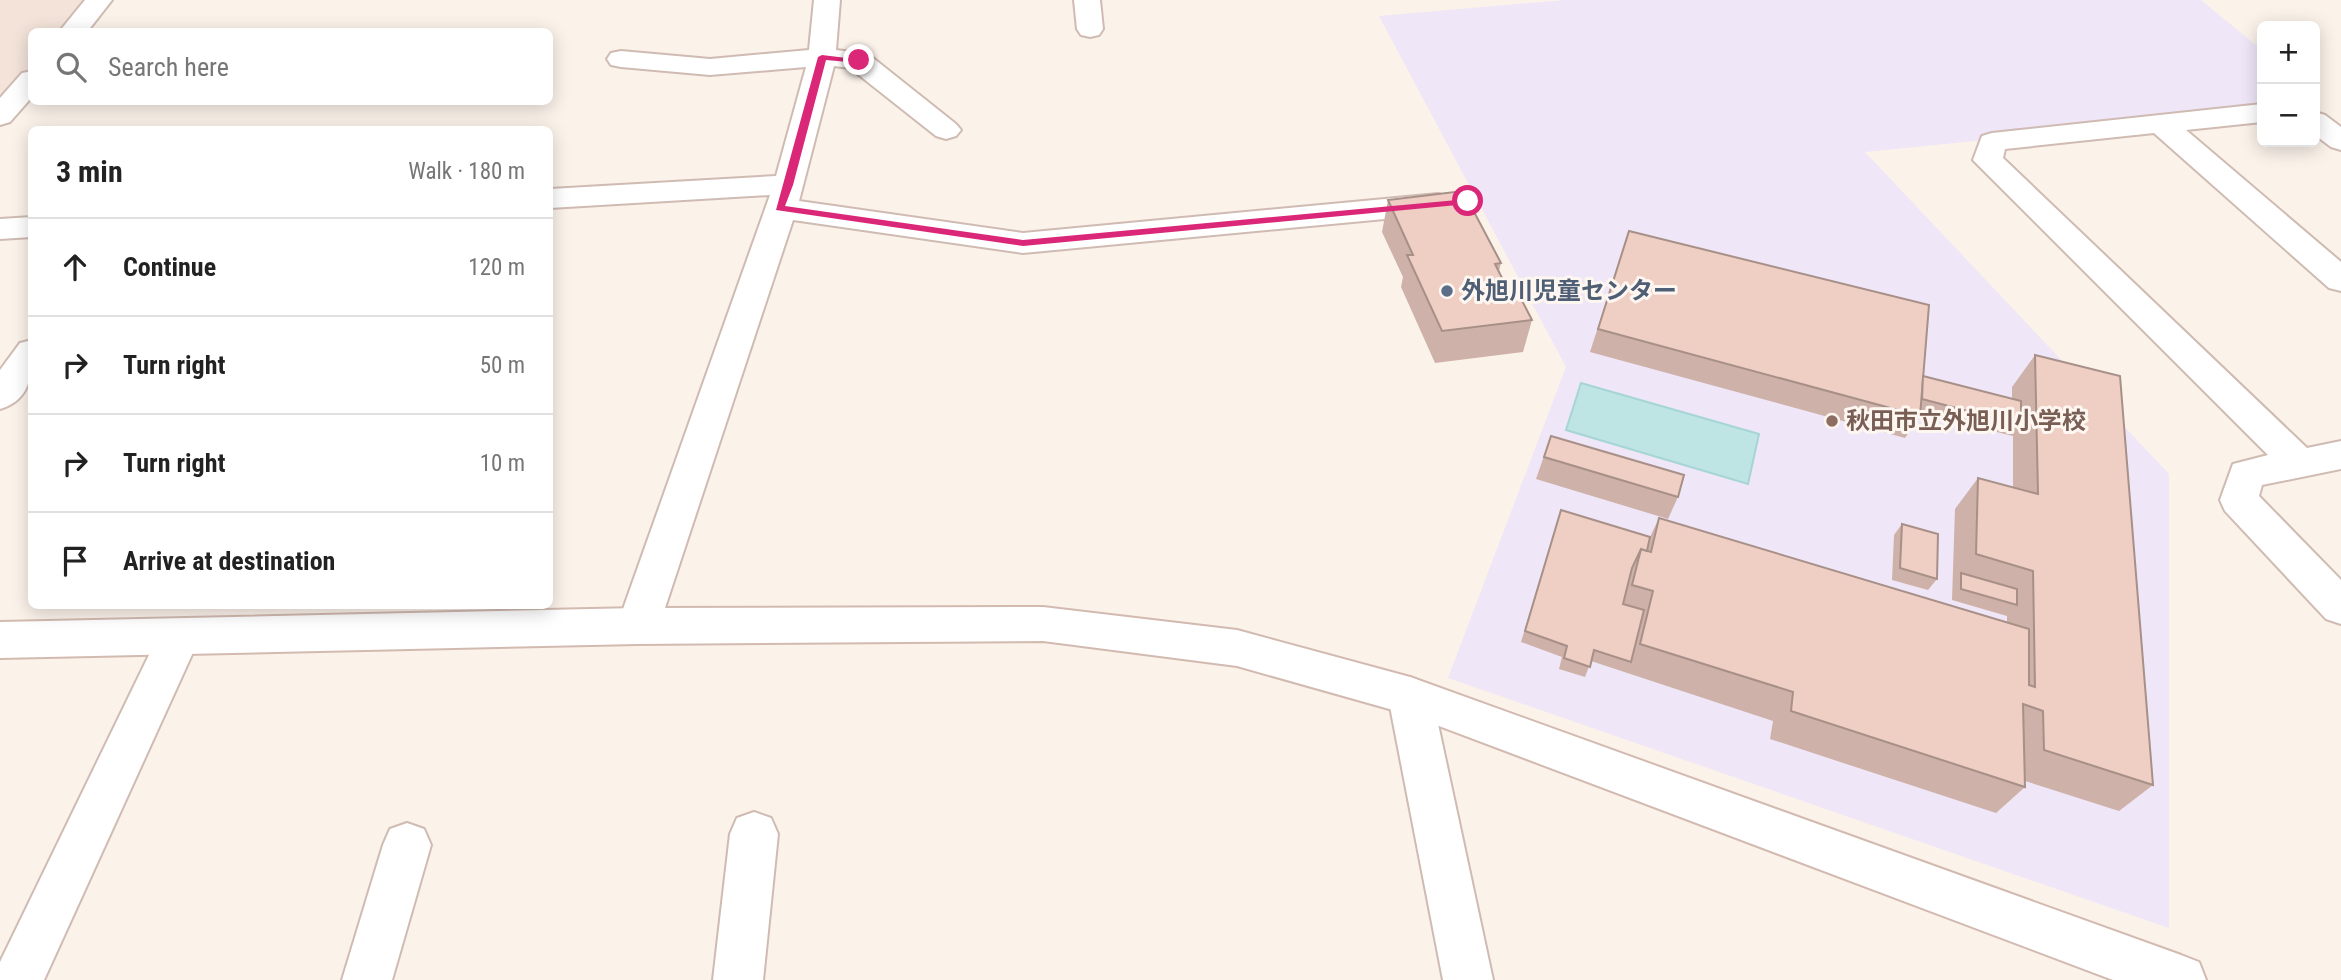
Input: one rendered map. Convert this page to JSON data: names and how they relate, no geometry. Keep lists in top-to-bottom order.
{
  "places": ["外旭川児童センター", "秋田市立外旭川小学校"],
  "page": {
    "map_buttons": ["+", "−"],
    "search": "Search here",
    "heading": ["3 min", "Walk · 180 m"],
    "list": [
      ["Continue", "120 m"],
      ["Turn right", "50 m"],
      ["Turn right", "10 m"],
      "Arrive at destination"
    ]
  }
}
